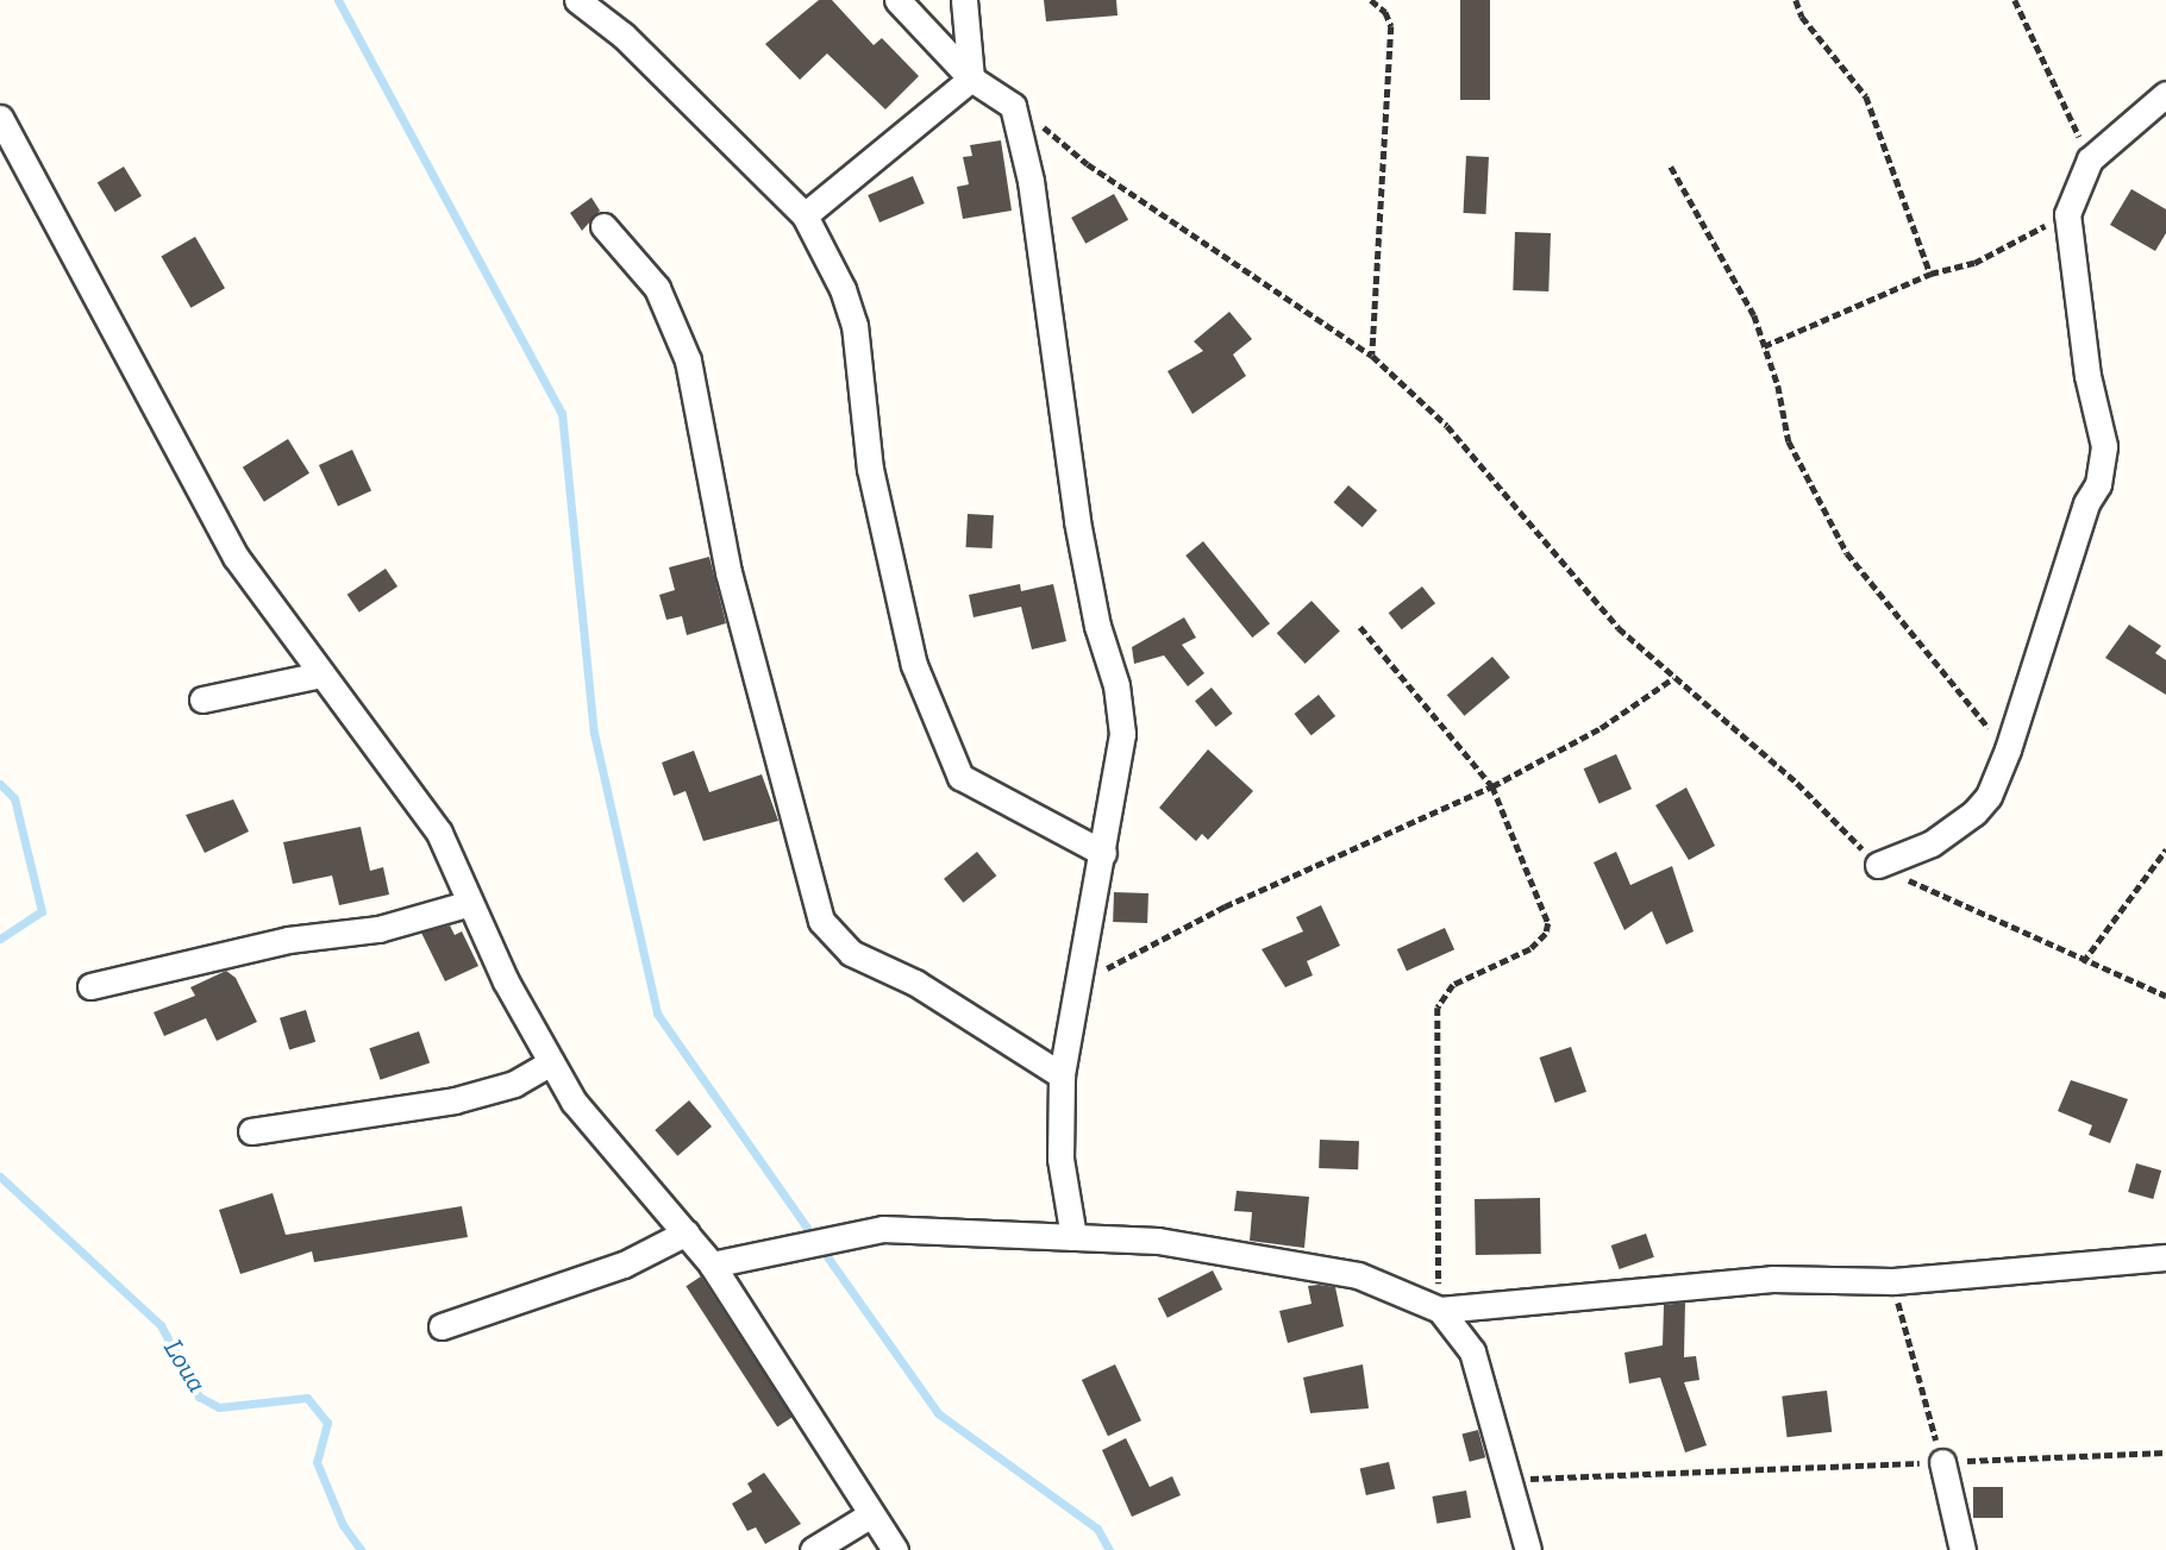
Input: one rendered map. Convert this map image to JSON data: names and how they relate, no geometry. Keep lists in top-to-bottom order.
{
  "water": ["Loua"]
}
